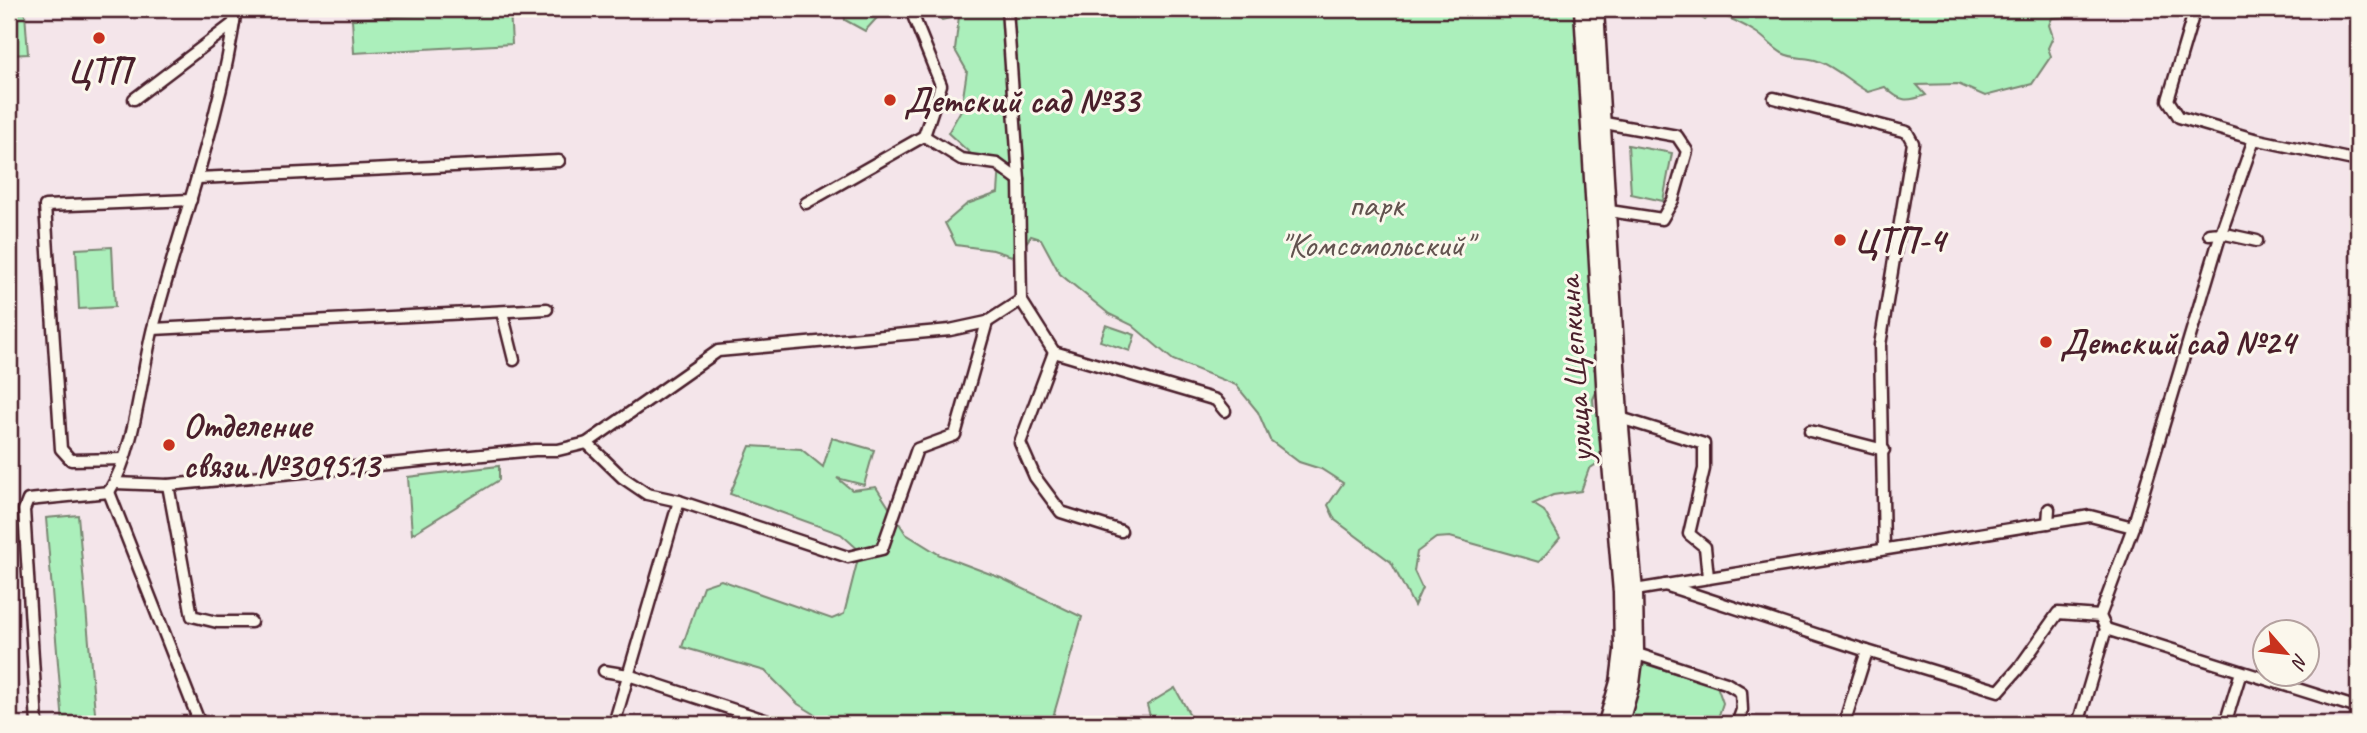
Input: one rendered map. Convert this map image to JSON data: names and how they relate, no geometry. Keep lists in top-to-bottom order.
{
  "streets": {
    "main road": ["улица Щепкина"]
  },
  "parks": ["парк \"Комсомольский\""],
  "places": [
    "ЦТП",
    "Детский сад №33",
    "ЦТП-4",
    "Детский сад №24",
    "Отделение связи №309513"
  ],
  "north": "bottom right"
}
